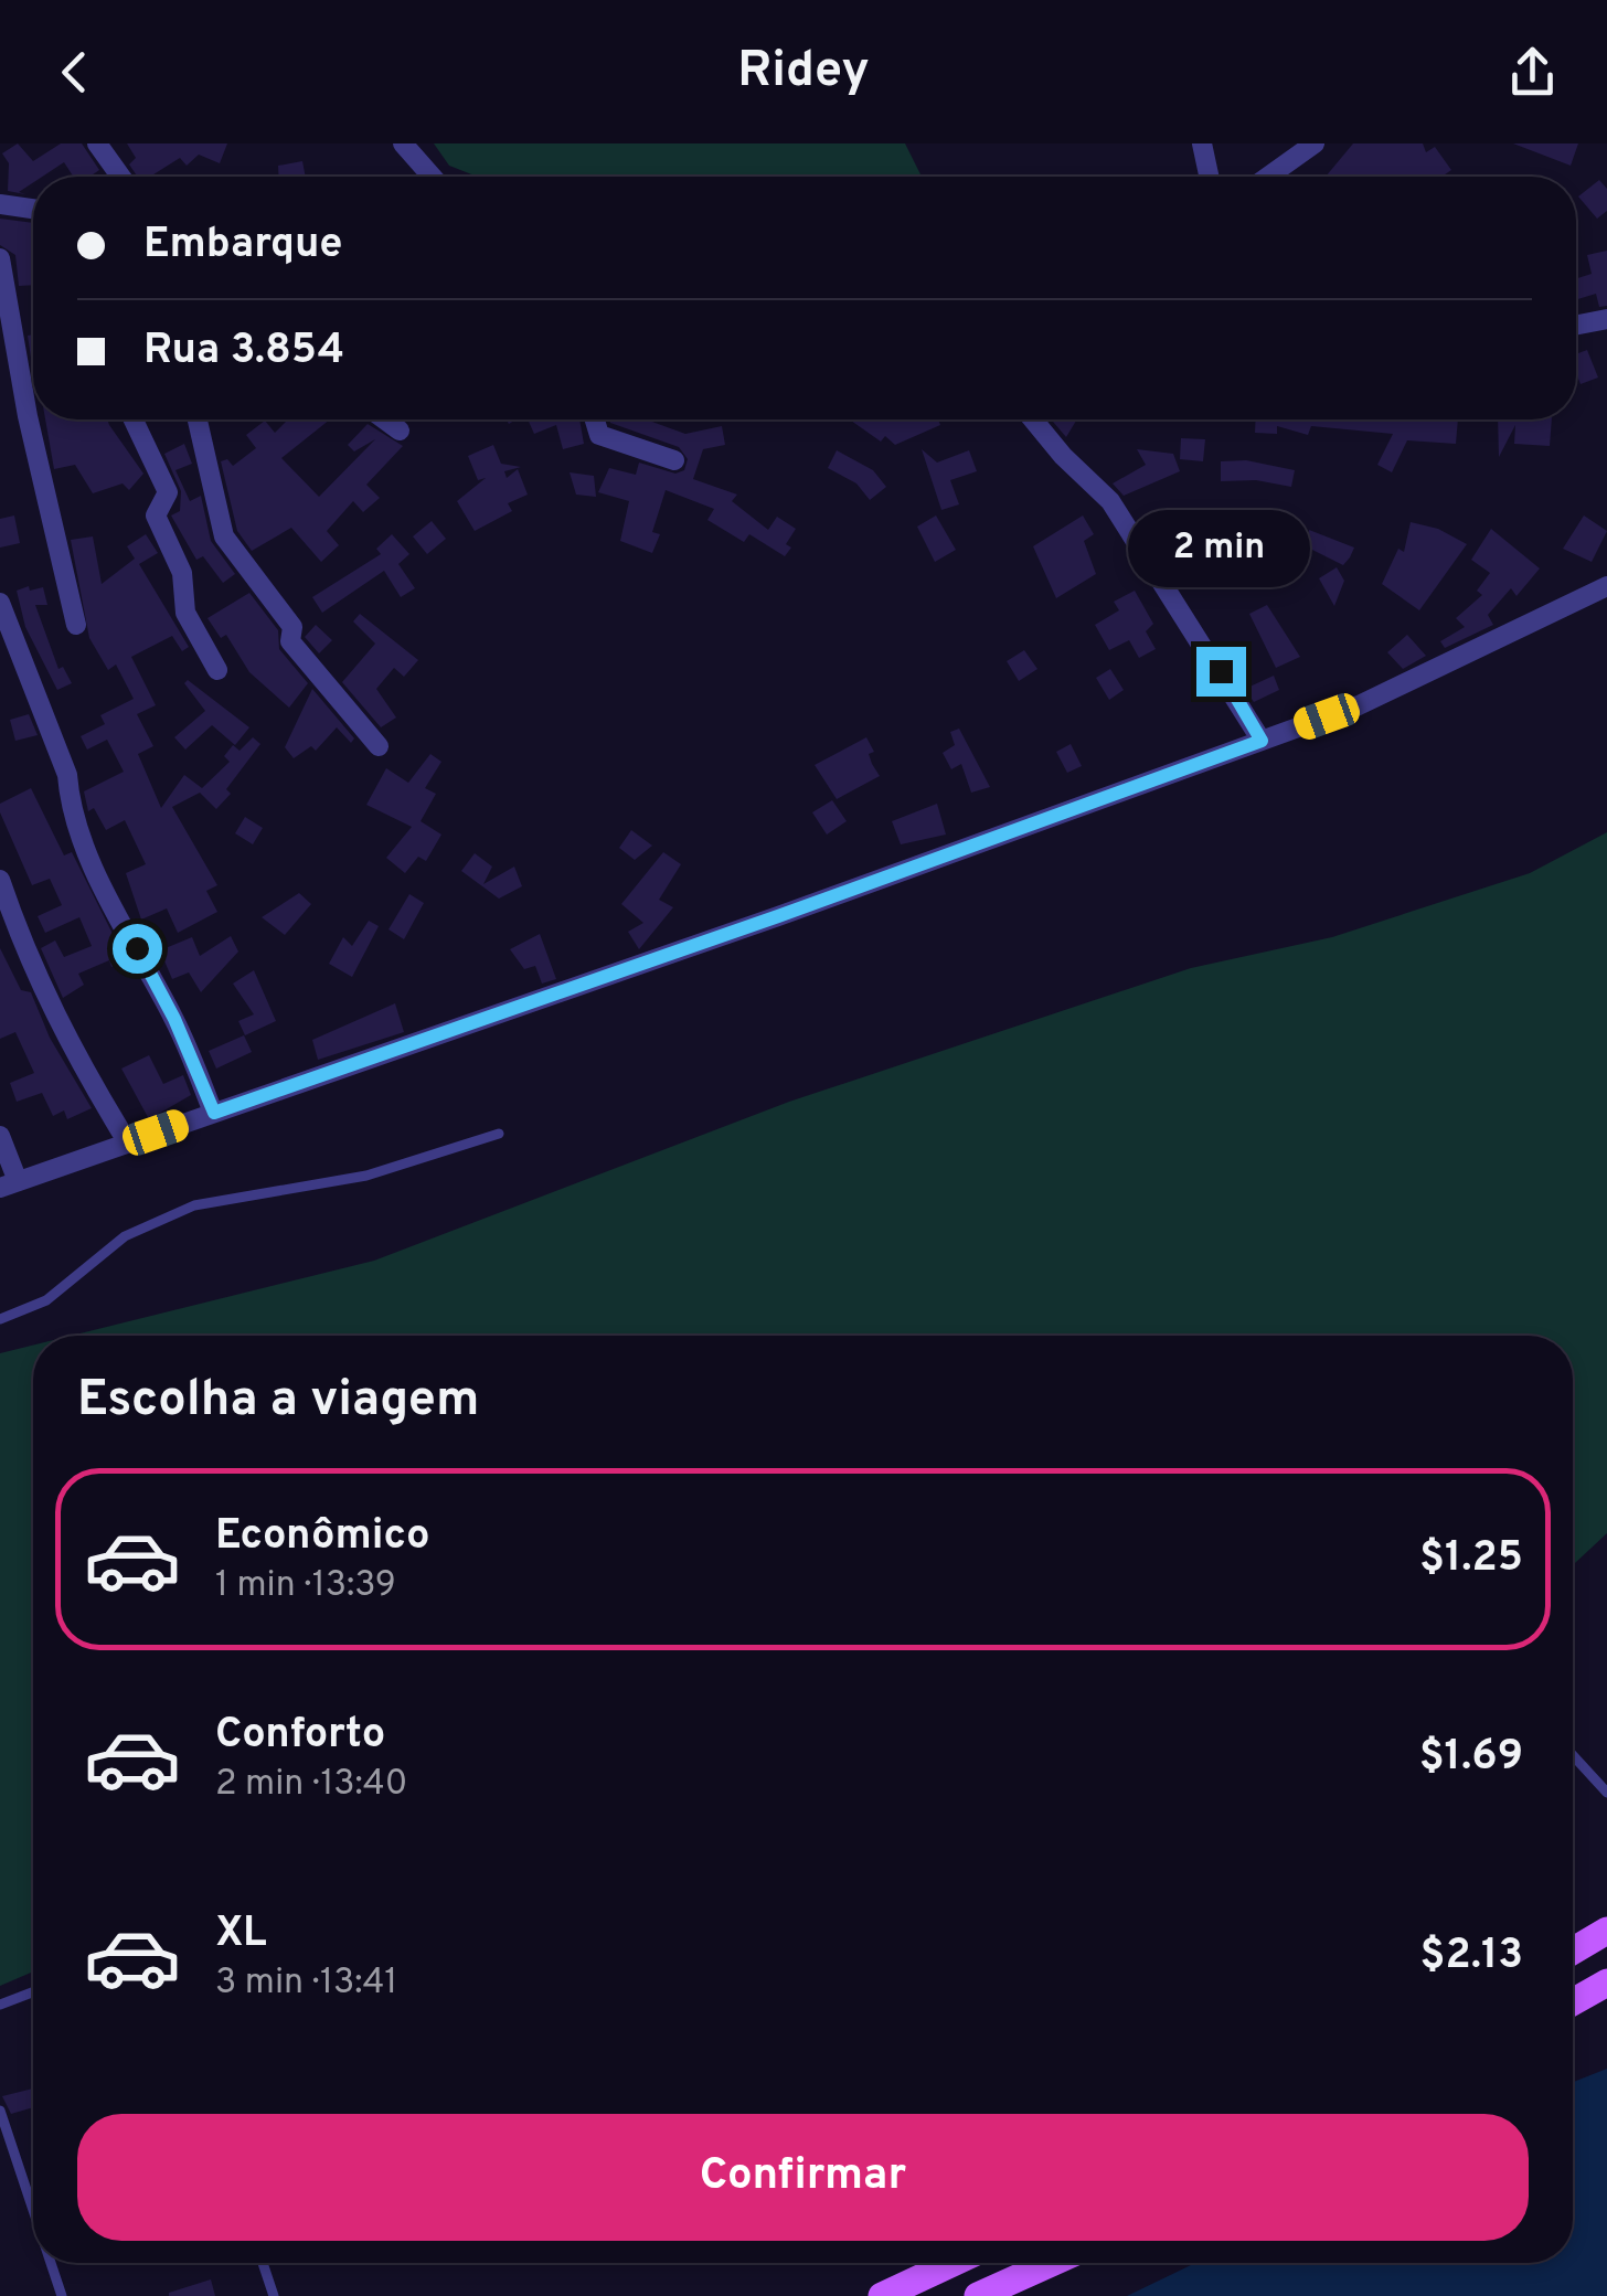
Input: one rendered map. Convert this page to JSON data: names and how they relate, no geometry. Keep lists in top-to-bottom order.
{
  "page": {
    "header": "Ridey",
    "banner": ["Embarque", "Rua 3.854"],
    "bubble": "2 min",
    "heading": "Escolha a viagem",
    "list": [
      {
        "name": "Econômico",
        "note": "1 min · 13:39",
        "value": "$1.25"
      },
      {
        "name": "Conforto",
        "note": "2 min · 13:40",
        "value": "$1.69"
      },
      {
        "name": "XL",
        "note": "3 min · 13:41",
        "value": "$2.13"
      }
    ],
    "buttons": "Confirmar"
  }
}
